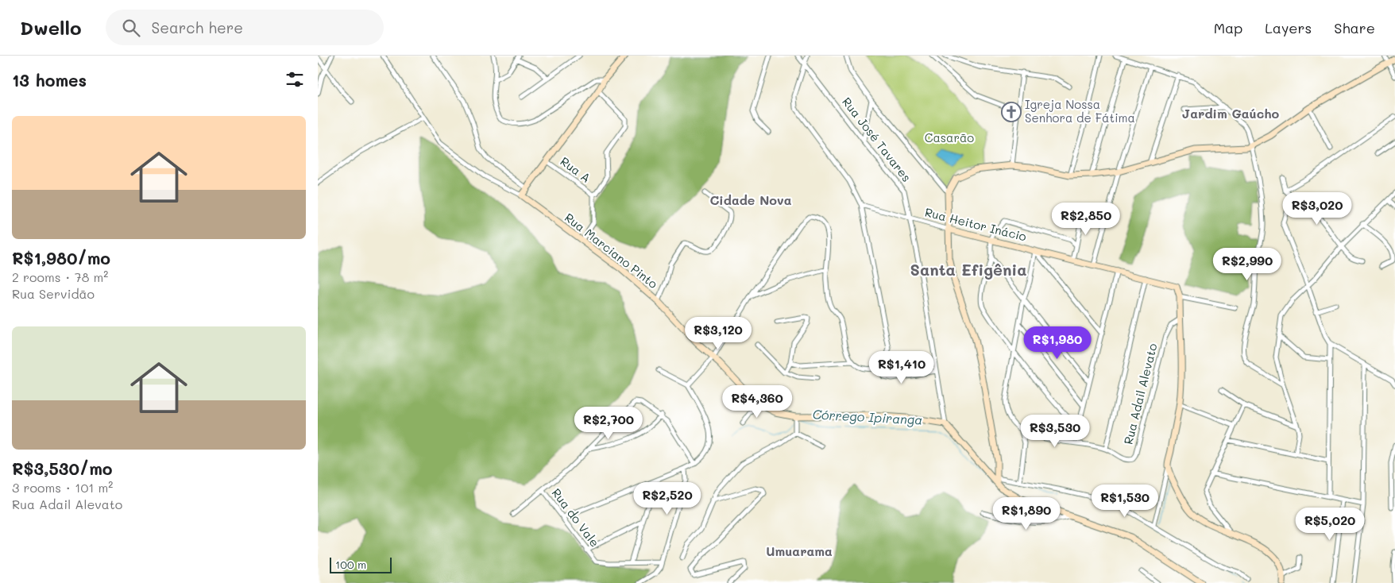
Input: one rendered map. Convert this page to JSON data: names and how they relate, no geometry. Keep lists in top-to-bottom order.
{
  "streets": {
    "street": [
      "Rua José Tavares",
      "Rua A",
      "Rua Heitor Inácio",
      "Rua Marciano Pinto",
      "Rua Adail Alevato",
      "Rua do Vale"
    ]
  },
  "crossings": [
    ["Rua José Tavares", "Rua Heitor Inácio"],
    ["Rua José Tavares", "Rua Marciano Pinto"]
  ],
  "districts": [
    "Jardim Gaúcho",
    "Cidade Nova",
    "Santa Efigênia",
    "Umuarama"
  ],
  "water": ["Córrego Ipiranga"],
  "parks": ["Casarão"],
  "places": {
    "church": ["Igreja Nossa Senhora de Fátima"]
  },
  "scale_bar": "100 m",
  "page": {
    "header": "Dwello",
    "search": "Search here",
    "nav": ["Map", "Layers", "Share"],
    "heading": "13 homes",
    "list": [
      {
        "name": "R$1,980/mo",
        "note": "2 rooms · 78 m² · Rua Servidão"
      },
      {
        "name": "R$3,530/mo",
        "note": "3 rooms · 101 m² · Rua Adail Alevato"
      }
    ],
    "price": [
      "R$3,020",
      "R$2,850",
      "R$2,990",
      "R$3,120",
      "R$1,980",
      "R$1,410",
      "R$4,360",
      "R$2,700",
      "R$3,530",
      "R$2,520",
      "R$1,530",
      "R$1,890",
      "R$5,020"
    ],
    "scale": "100 m"
  }
}
